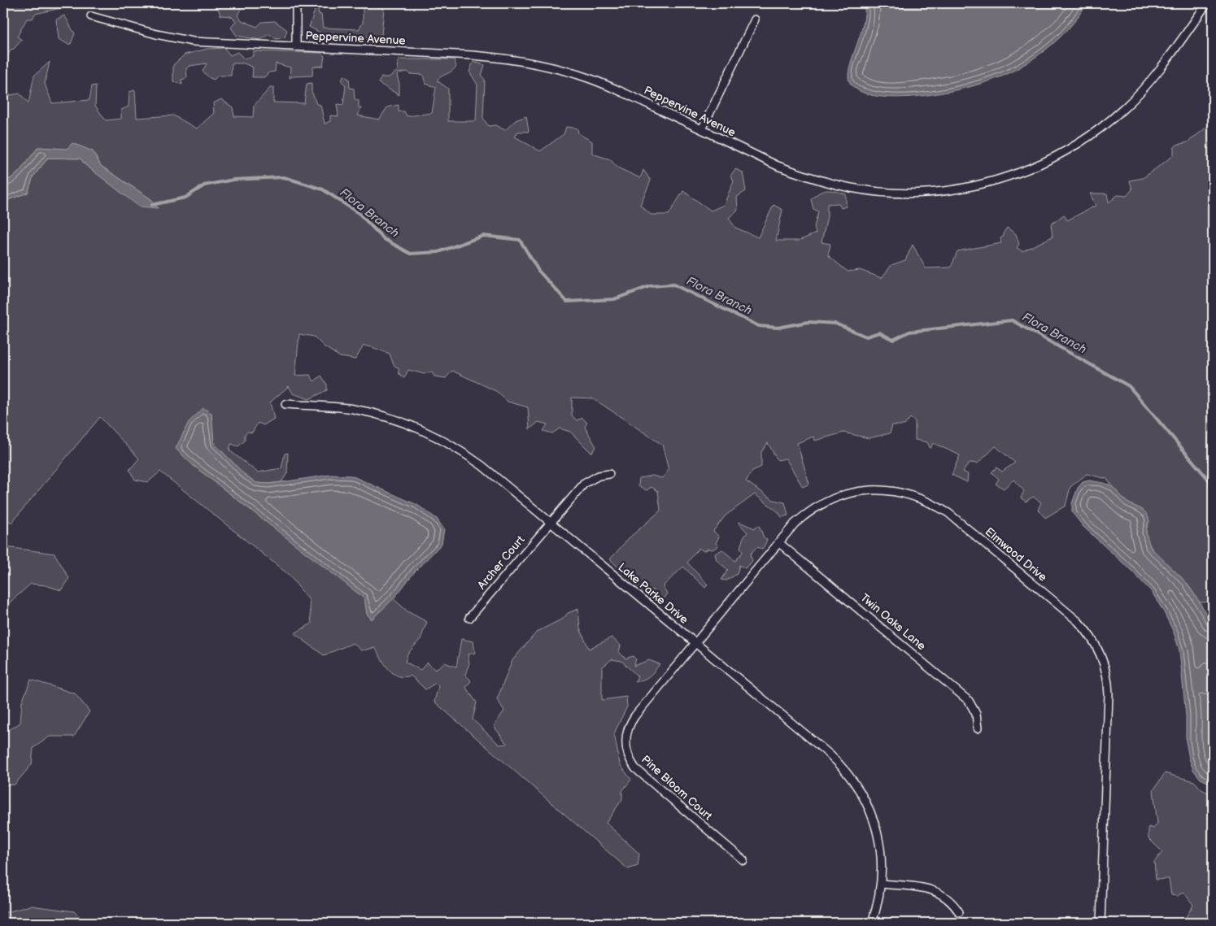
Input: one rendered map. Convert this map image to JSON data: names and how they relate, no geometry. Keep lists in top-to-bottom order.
{
  "streets": {
    "street": [
      "Peppervine Avenue",
      "Elmwood Drive",
      "Archer Court",
      "Lake Parke Drive",
      "Twin Oaks Lane",
      "Pine Bloom Court"
    ]
  },
  "crossings": [
    ["Elmwood Drive", "Lake Parke Drive"],
    ["Elmwood Drive", "Twin Oaks Lane"],
    ["Elmwood Drive", "Pine Bloom Court"],
    ["Archer Court", "Lake Parke Drive"],
    ["Lake Parke Drive", "Pine Bloom Court"]
  ],
  "water": ["Flora Branch"]
}
